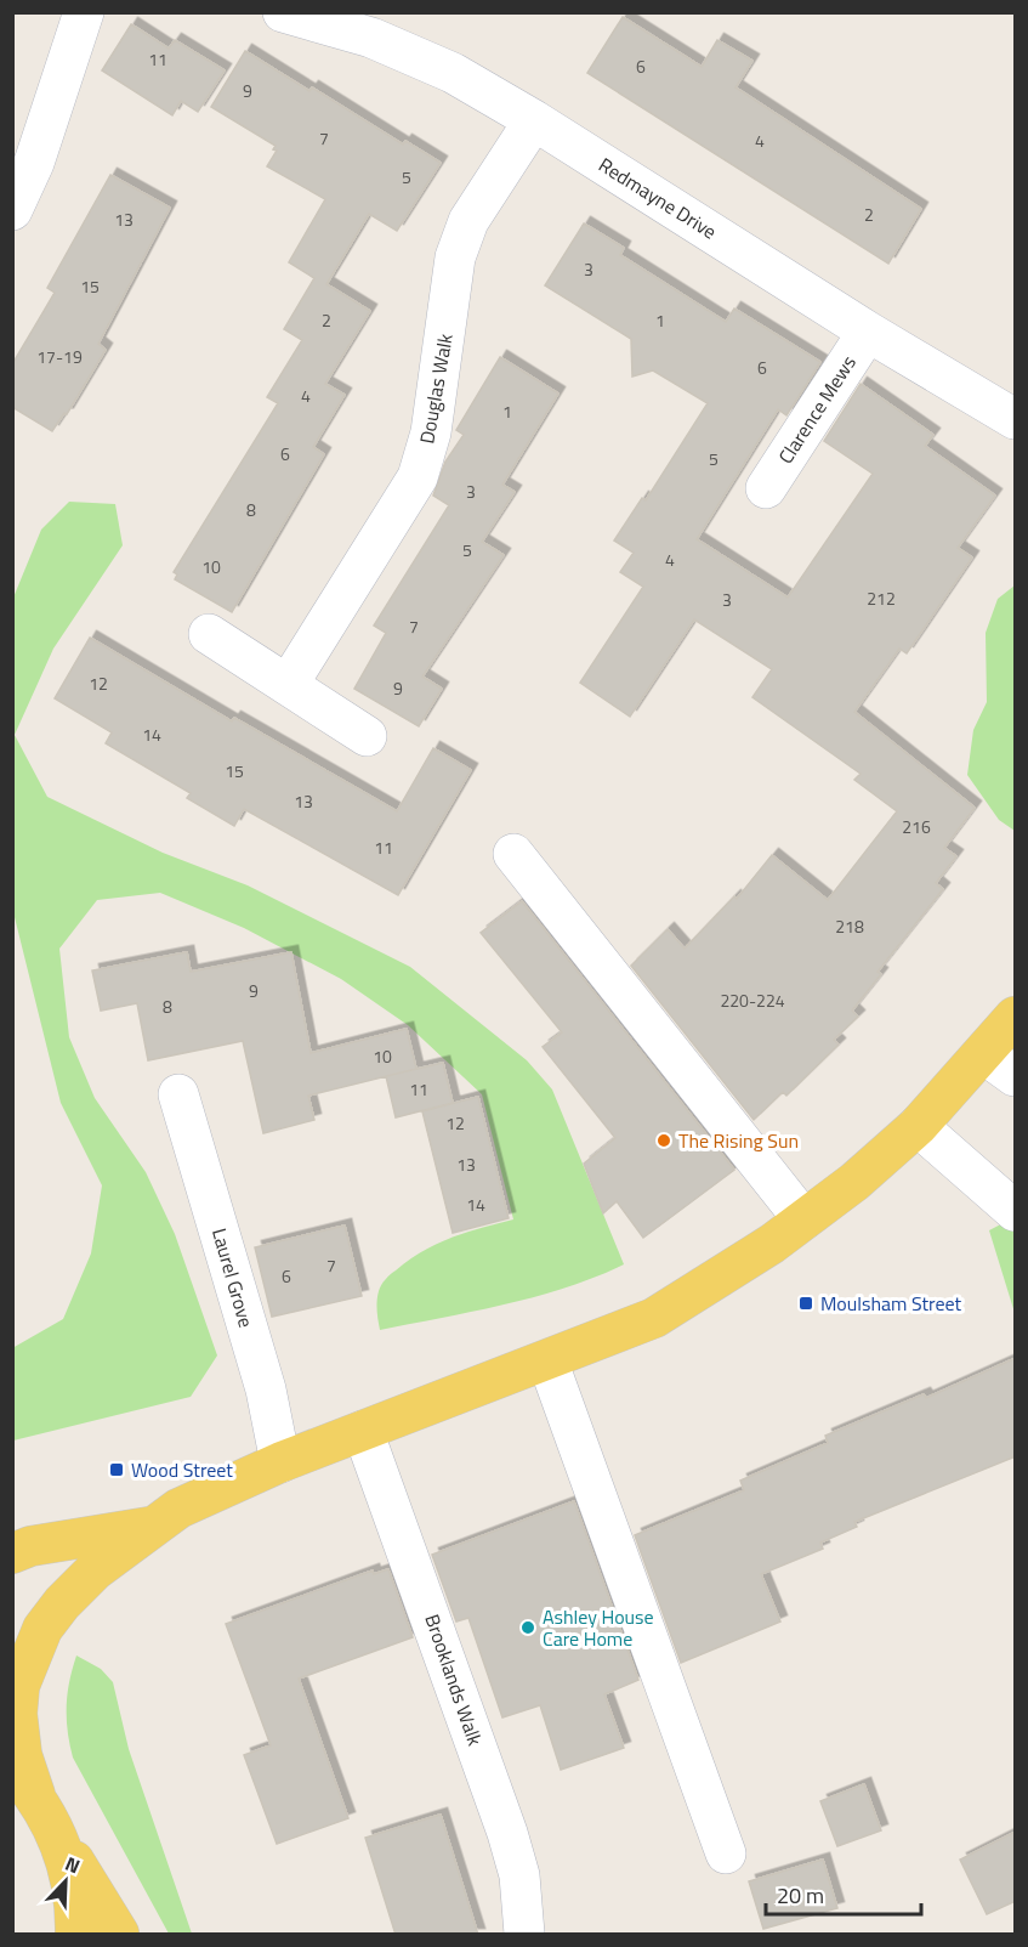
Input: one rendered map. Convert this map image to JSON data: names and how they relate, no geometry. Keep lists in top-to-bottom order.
{
  "streets": {
    "street": [
      "Redmayne Drive",
      "Douglas Walk",
      "Clarence Mews",
      "Laurel Grove",
      "Brooklands Walk"
    ]
  },
  "crossings": [
    ["Redmayne Drive", "Douglas Walk"],
    ["Redmayne Drive", "Clarence Mews"]
  ],
  "places": {
    "other": ["The Rising Sun", "Ashley House Care Home"],
    "transit": ["Moulsham Street", "Wood Street"]
  },
  "house_numbers": [
    "11",
    "6",
    "9",
    "7",
    "4",
    "5",
    "2",
    "13",
    "3",
    "15",
    "2",
    "1",
    "17-19",
    "6",
    "4",
    "1",
    "6",
    "5",
    "3",
    "8",
    "5",
    "4",
    "10",
    "212",
    "3",
    "7",
    "12",
    "9",
    "14",
    "15",
    "13",
    "216",
    "11",
    "218",
    "9",
    "220-224",
    "8",
    "10",
    "11",
    "12",
    "13",
    "14",
    "7",
    "6"
  ],
  "scale_bar": "20 m",
  "north": "top right"
}
